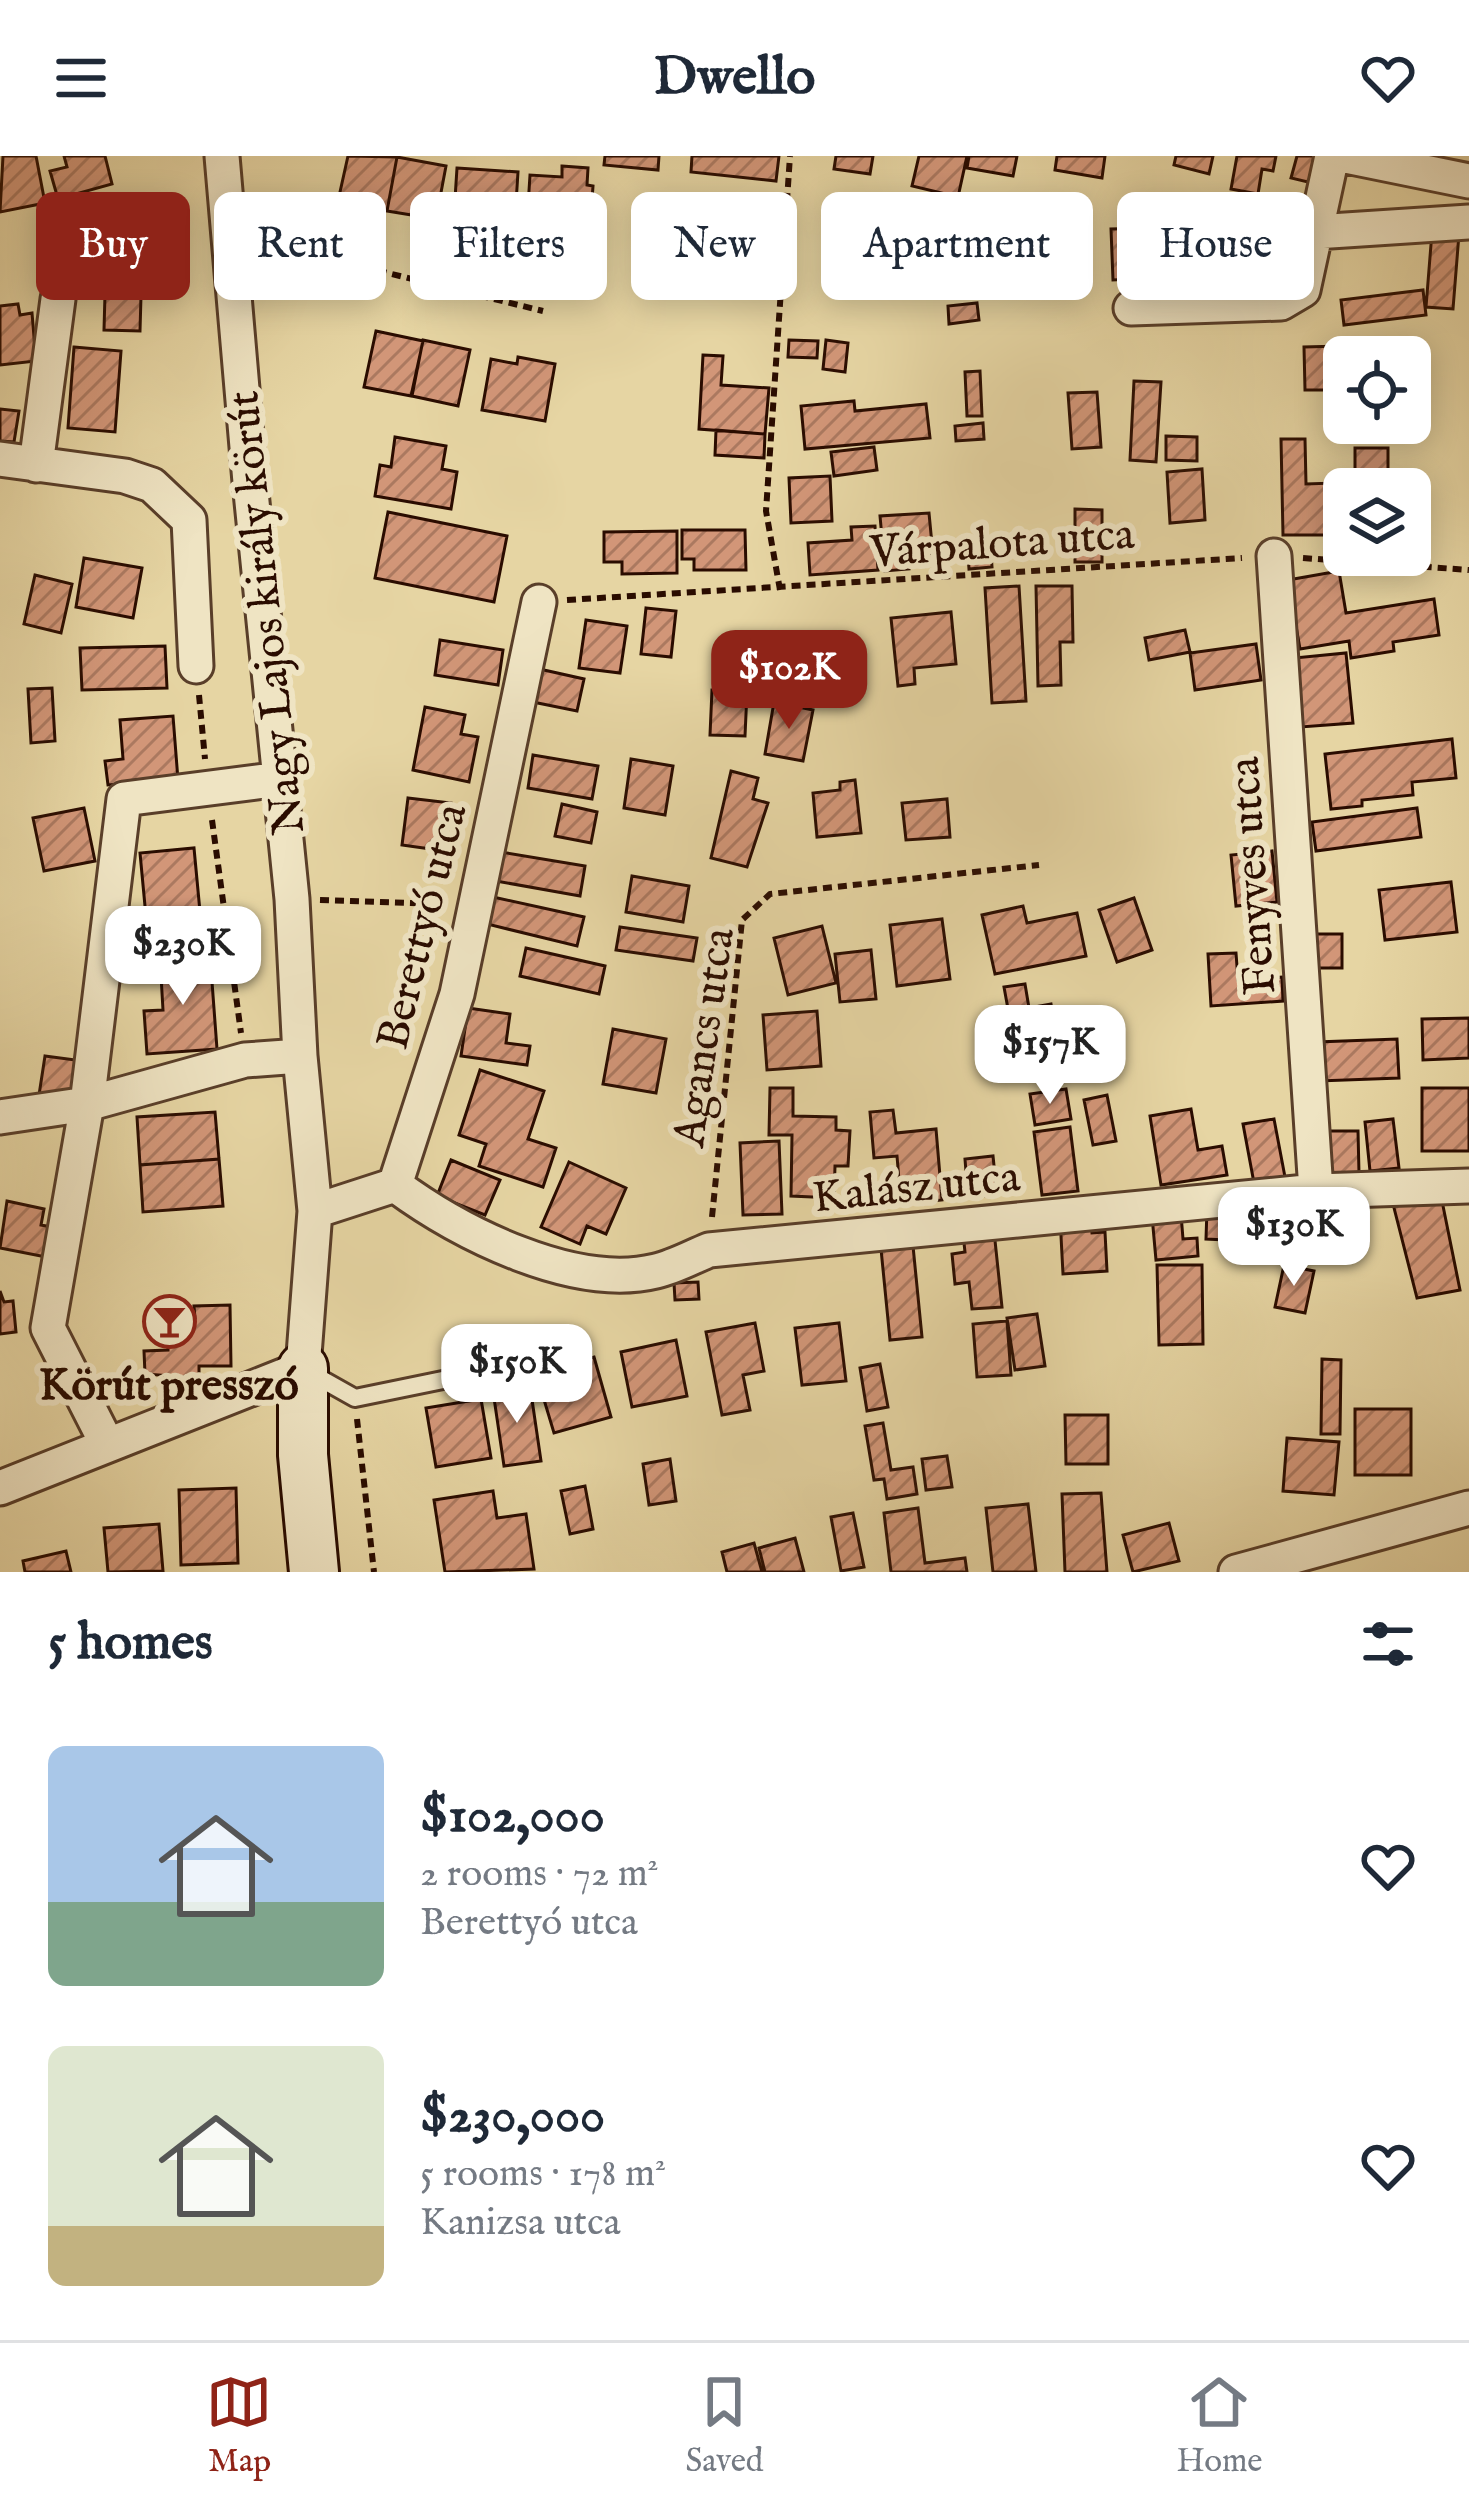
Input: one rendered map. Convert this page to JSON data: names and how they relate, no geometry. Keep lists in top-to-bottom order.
{
  "streets": {
    "street": [
      "Nagy Lajos király körút",
      "Fenyves utca",
      "Berettyó utca",
      "Kalász utca"
    ],
    "path": ["Várpalota utca", "Agancs utca"]
  },
  "crossings": [
    ["Várpalota utca", "Fenyves utca"],
    ["Várpalota utca", "Berettyó utca"],
    ["Fenyves utca", "Kalász utca"],
    ["Berettyó utca", "Kalász utca"],
    ["Agancs utca", "Kalász utca"]
  ],
  "places": {
    "bar": ["Körút presszó"]
  },
  "page": {
    "header": "Dwello",
    "chip": [
      "Buy",
      "Rent",
      "Filters",
      "New",
      "Apartment",
      "House"
    ],
    "price": [
      "$102K",
      "$230K",
      "$157K",
      "$130K",
      "$150K"
    ],
    "heading": "5 homes",
    "list": [
      {
        "name": "$102,000",
        "note": "2 rooms · 72 m² · Berettyó utca"
      },
      {
        "name": "$230,000",
        "note": "5 rooms · 178 m² · Kanizsa utca"
      }
    ],
    "tabs": ["Map", "Saved", "Home"]
  }
}
